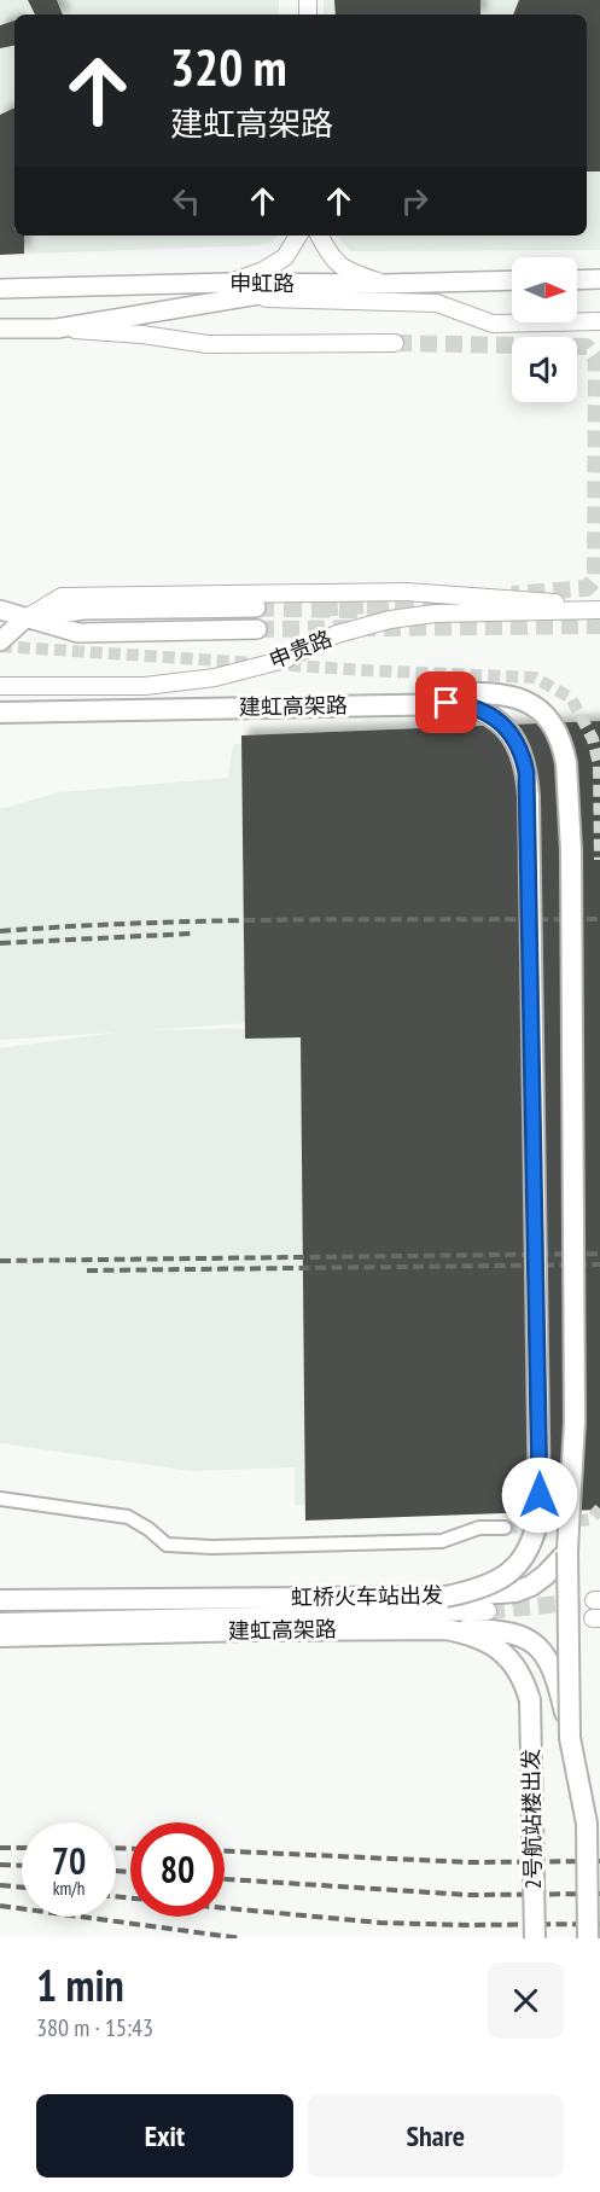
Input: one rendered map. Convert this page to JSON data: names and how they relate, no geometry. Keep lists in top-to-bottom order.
{
  "streets": {
    "highway": ["建虹高架路", "虹桥火车站出发", "2号航站楼出发"],
    "main road": ["申虹路", "申贵路"]
  },
  "crossings": [
    ["建虹高架路", "虹桥火车站出发"],
    ["建虹高架路", "2号航站楼出发"]
  ],
  "north": "right",
  "page": {
    "turn": ["320 m", "建虹高架路"],
    "speed": "70 km/h",
    "limit": "80",
    "heading": ["1 min", "380 m · 15:43"],
    "buttons": ["Exit", "Share"]
  }
}
